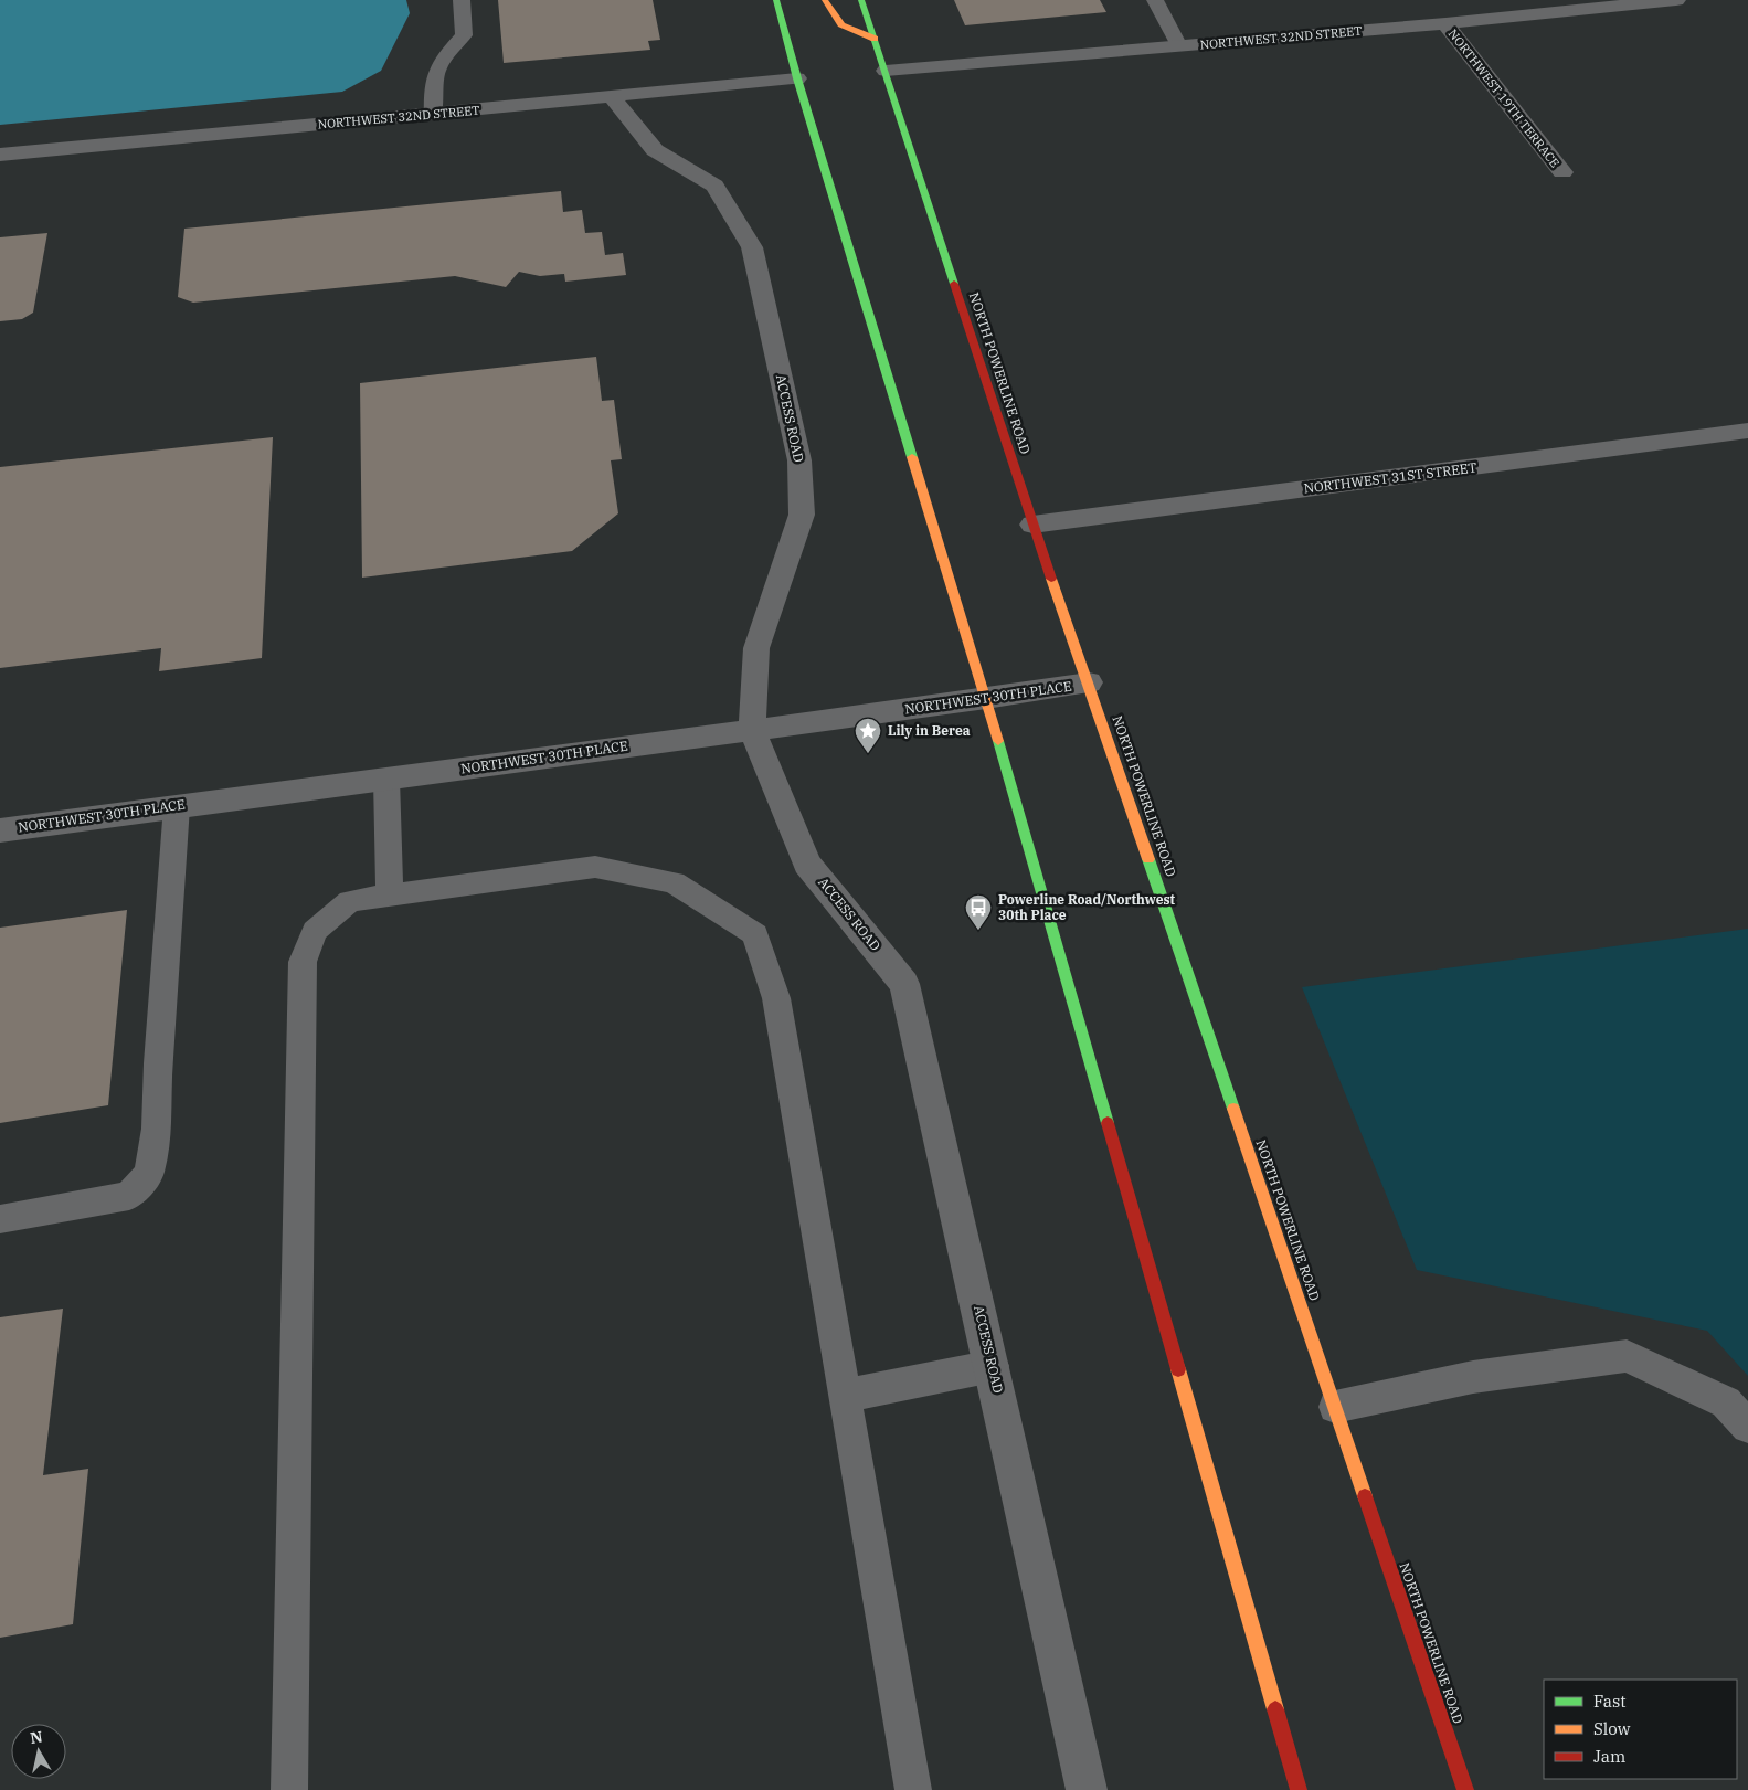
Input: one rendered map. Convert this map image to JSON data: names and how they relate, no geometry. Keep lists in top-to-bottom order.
{
  "streets": {
    "main road": ["NORTH POWERLINE ROAD"],
    "street": [
      "NORTHWEST 32ND STREET",
      "NORTHWEST 19TH TERRACE",
      "ACCESS ROAD",
      "NORTHWEST 31ST STREET",
      "NORTHWEST 30TH PLACE"
    ]
  },
  "crossings": [
    ["NORTHWEST 32ND STREET", "NORTHWEST 19TH TERRACE"],
    ["NORTHWEST 32ND STREET", "NORTH POWERLINE ROAD"],
    ["NORTHWEST 32ND STREET", "ACCESS ROAD"],
    ["NORTH POWERLINE ROAD", "NORTHWEST 31ST STREET"],
    ["NORTH POWERLINE ROAD", "NORTHWEST 30TH PLACE"],
    ["ACCESS ROAD", "NORTHWEST 30TH PLACE"]
  ],
  "places": {
    "place": ["Lily in Berea"],
    "bus stop": ["Powerline Road/Northwest 30th Place"]
  },
  "legend": ["Fast", "Slow", "Jam"],
  "north": "top"
}
